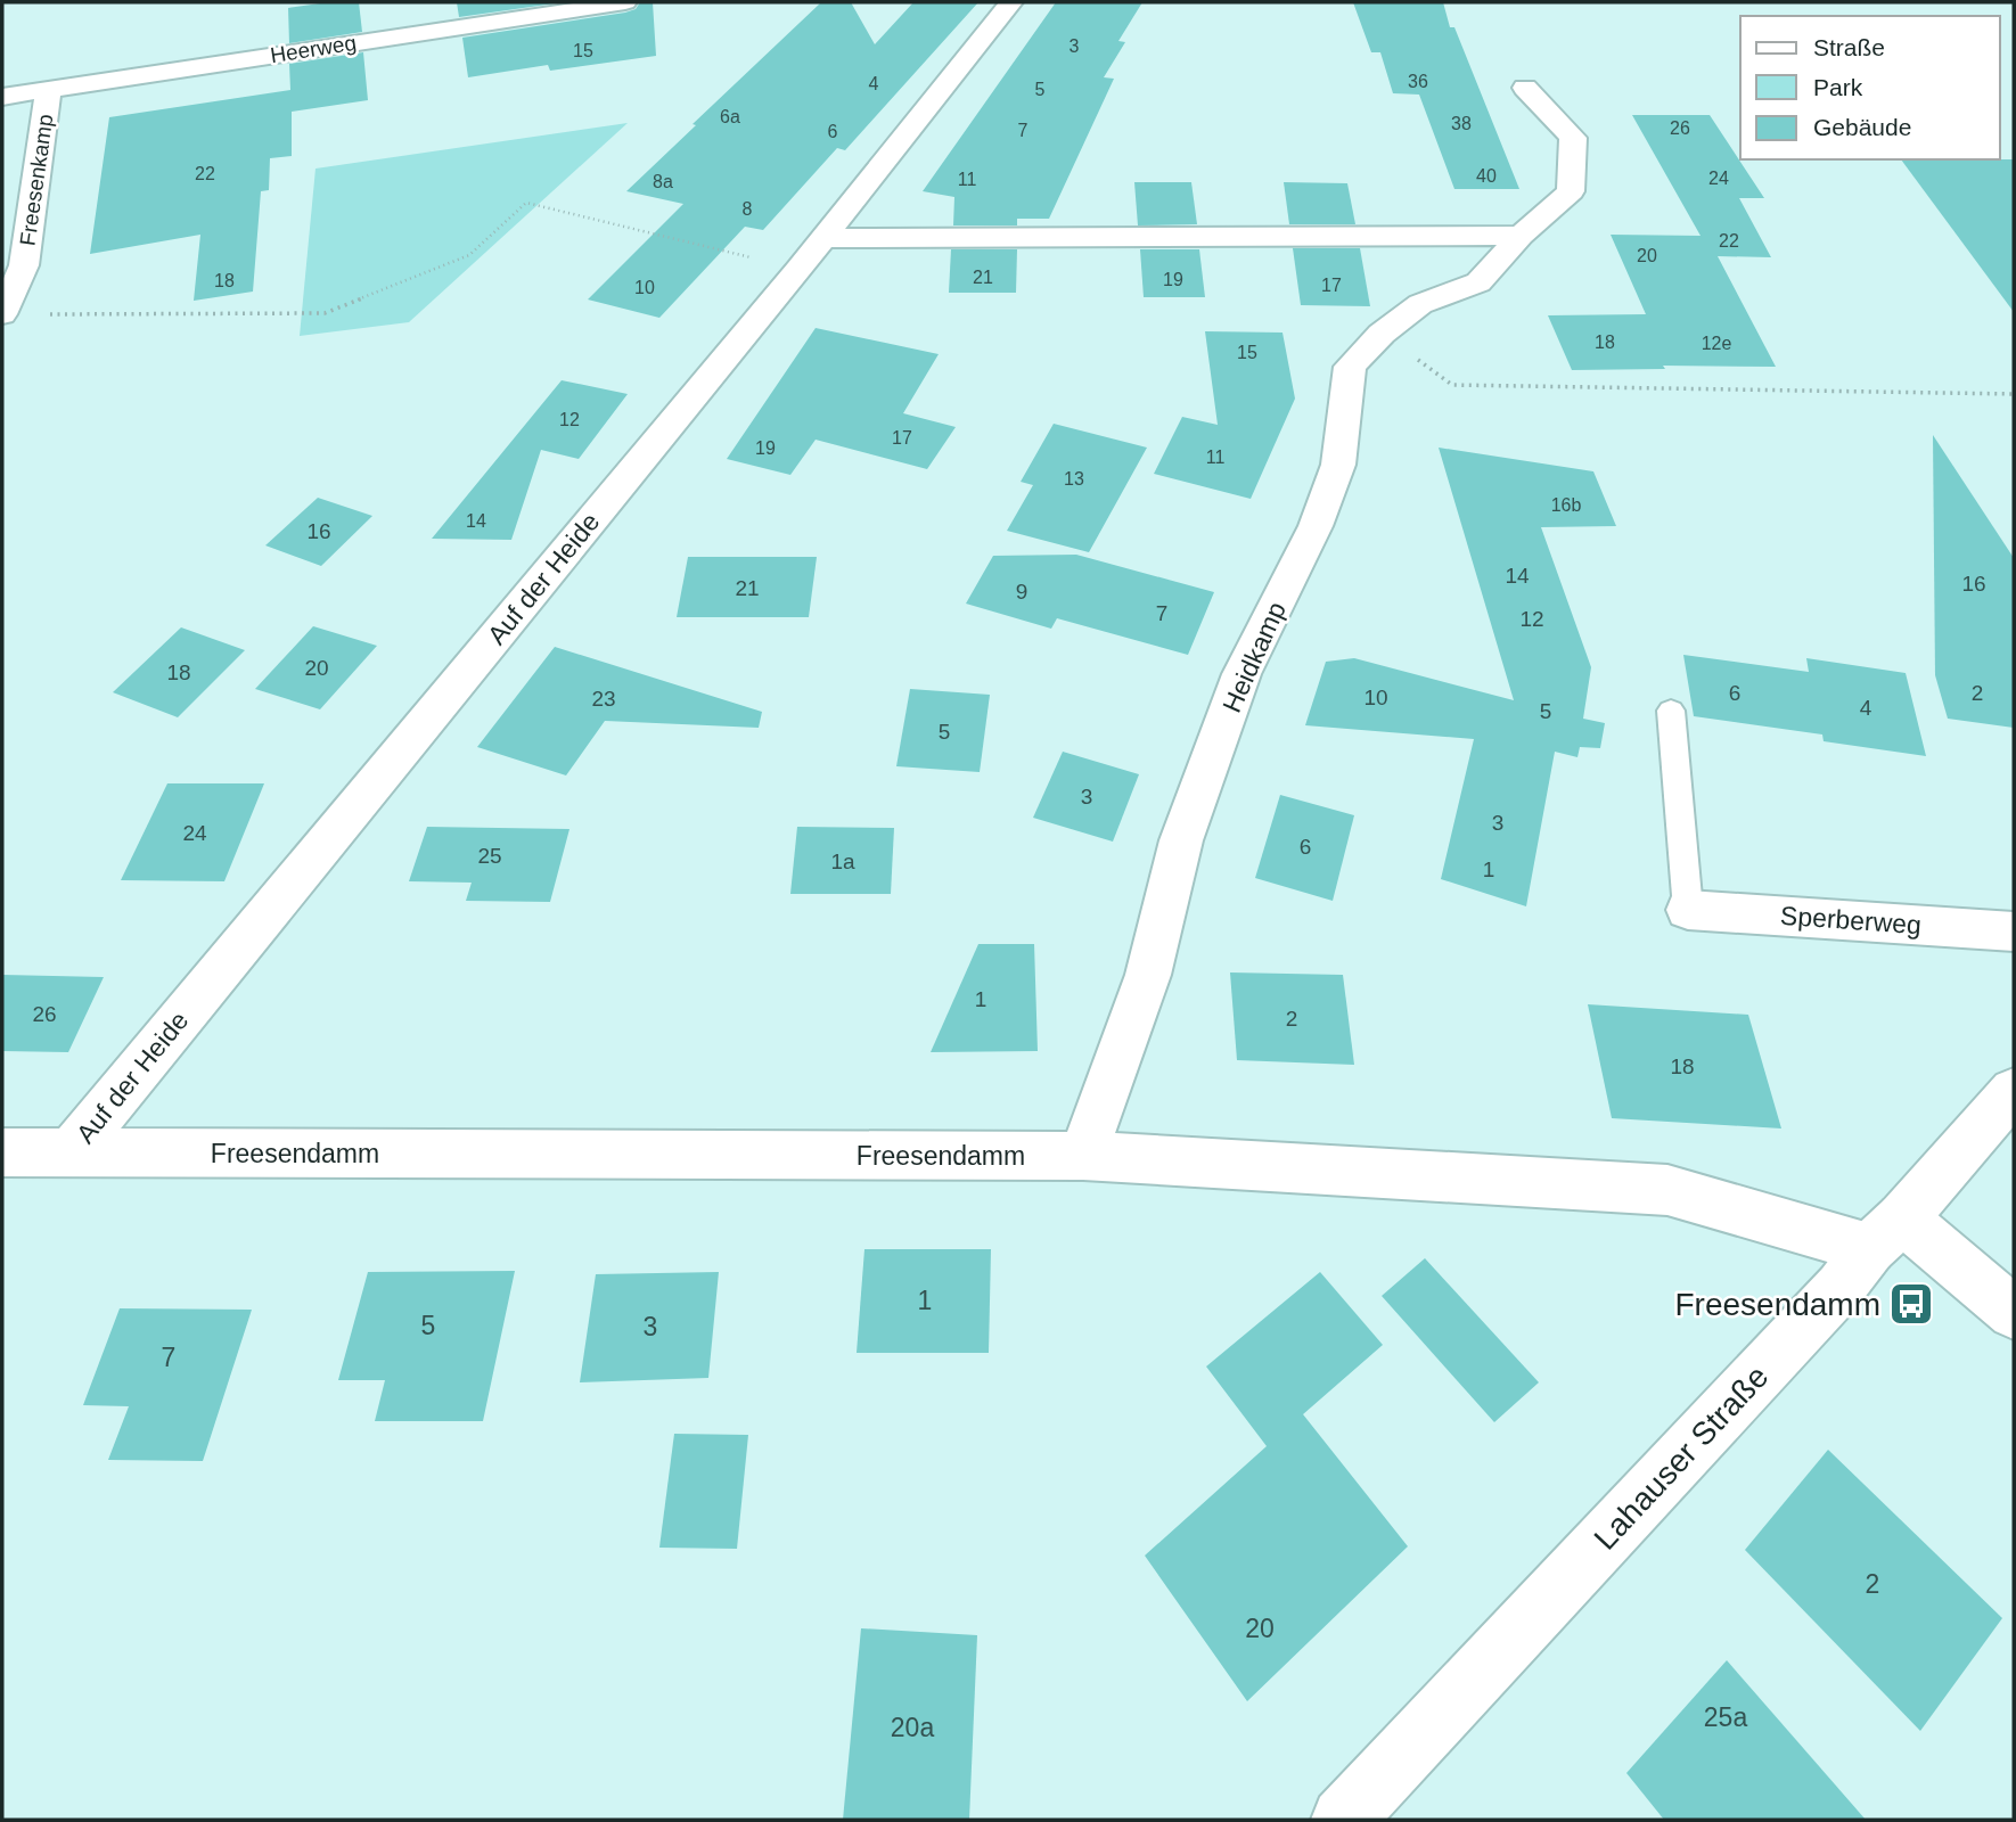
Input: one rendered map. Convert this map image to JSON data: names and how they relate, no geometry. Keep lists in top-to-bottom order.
{
  "streets": {
    "street": [
      "Heerweg",
      "Freesenkamp",
      "Auf der Heide",
      "Heidkamp",
      "Sperberweg",
      "Freesendamm",
      "Lahauser Straße"
    ]
  },
  "crossings": [
    ["Heerweg", "Freesenkamp"],
    ["Auf der Heide", "Freesendamm"],
    ["Heidkamp", "Freesendamm"],
    ["Freesendamm", "Lahauser Straße"]
  ],
  "places": {
    "bus stop": ["Freesendamm"]
  },
  "house_numbers": [
    "3",
    "15",
    "36",
    "4",
    "5",
    "6a",
    "38",
    "26",
    "7",
    "6",
    "22",
    "40",
    "24",
    "11",
    "8a",
    "8",
    "22",
    "20",
    "21",
    "19",
    "18",
    "17",
    "10",
    "18",
    "12e",
    "15",
    "12",
    "17",
    "19",
    "11",
    "13",
    "16b",
    "14",
    "16",
    "14",
    "16",
    "21",
    "9",
    "7",
    "12",
    "20",
    "18",
    "6",
    "2",
    "10",
    "23",
    "4",
    "5",
    "5",
    "3",
    "3",
    "24",
    "6",
    "25",
    "1a",
    "1",
    "1",
    "26",
    "2",
    "18",
    "1",
    "5",
    "3",
    "7",
    "2",
    "20",
    "25a",
    "20a"
  ],
  "legend": ["Straße", "Park", "Gebäude"]
}
